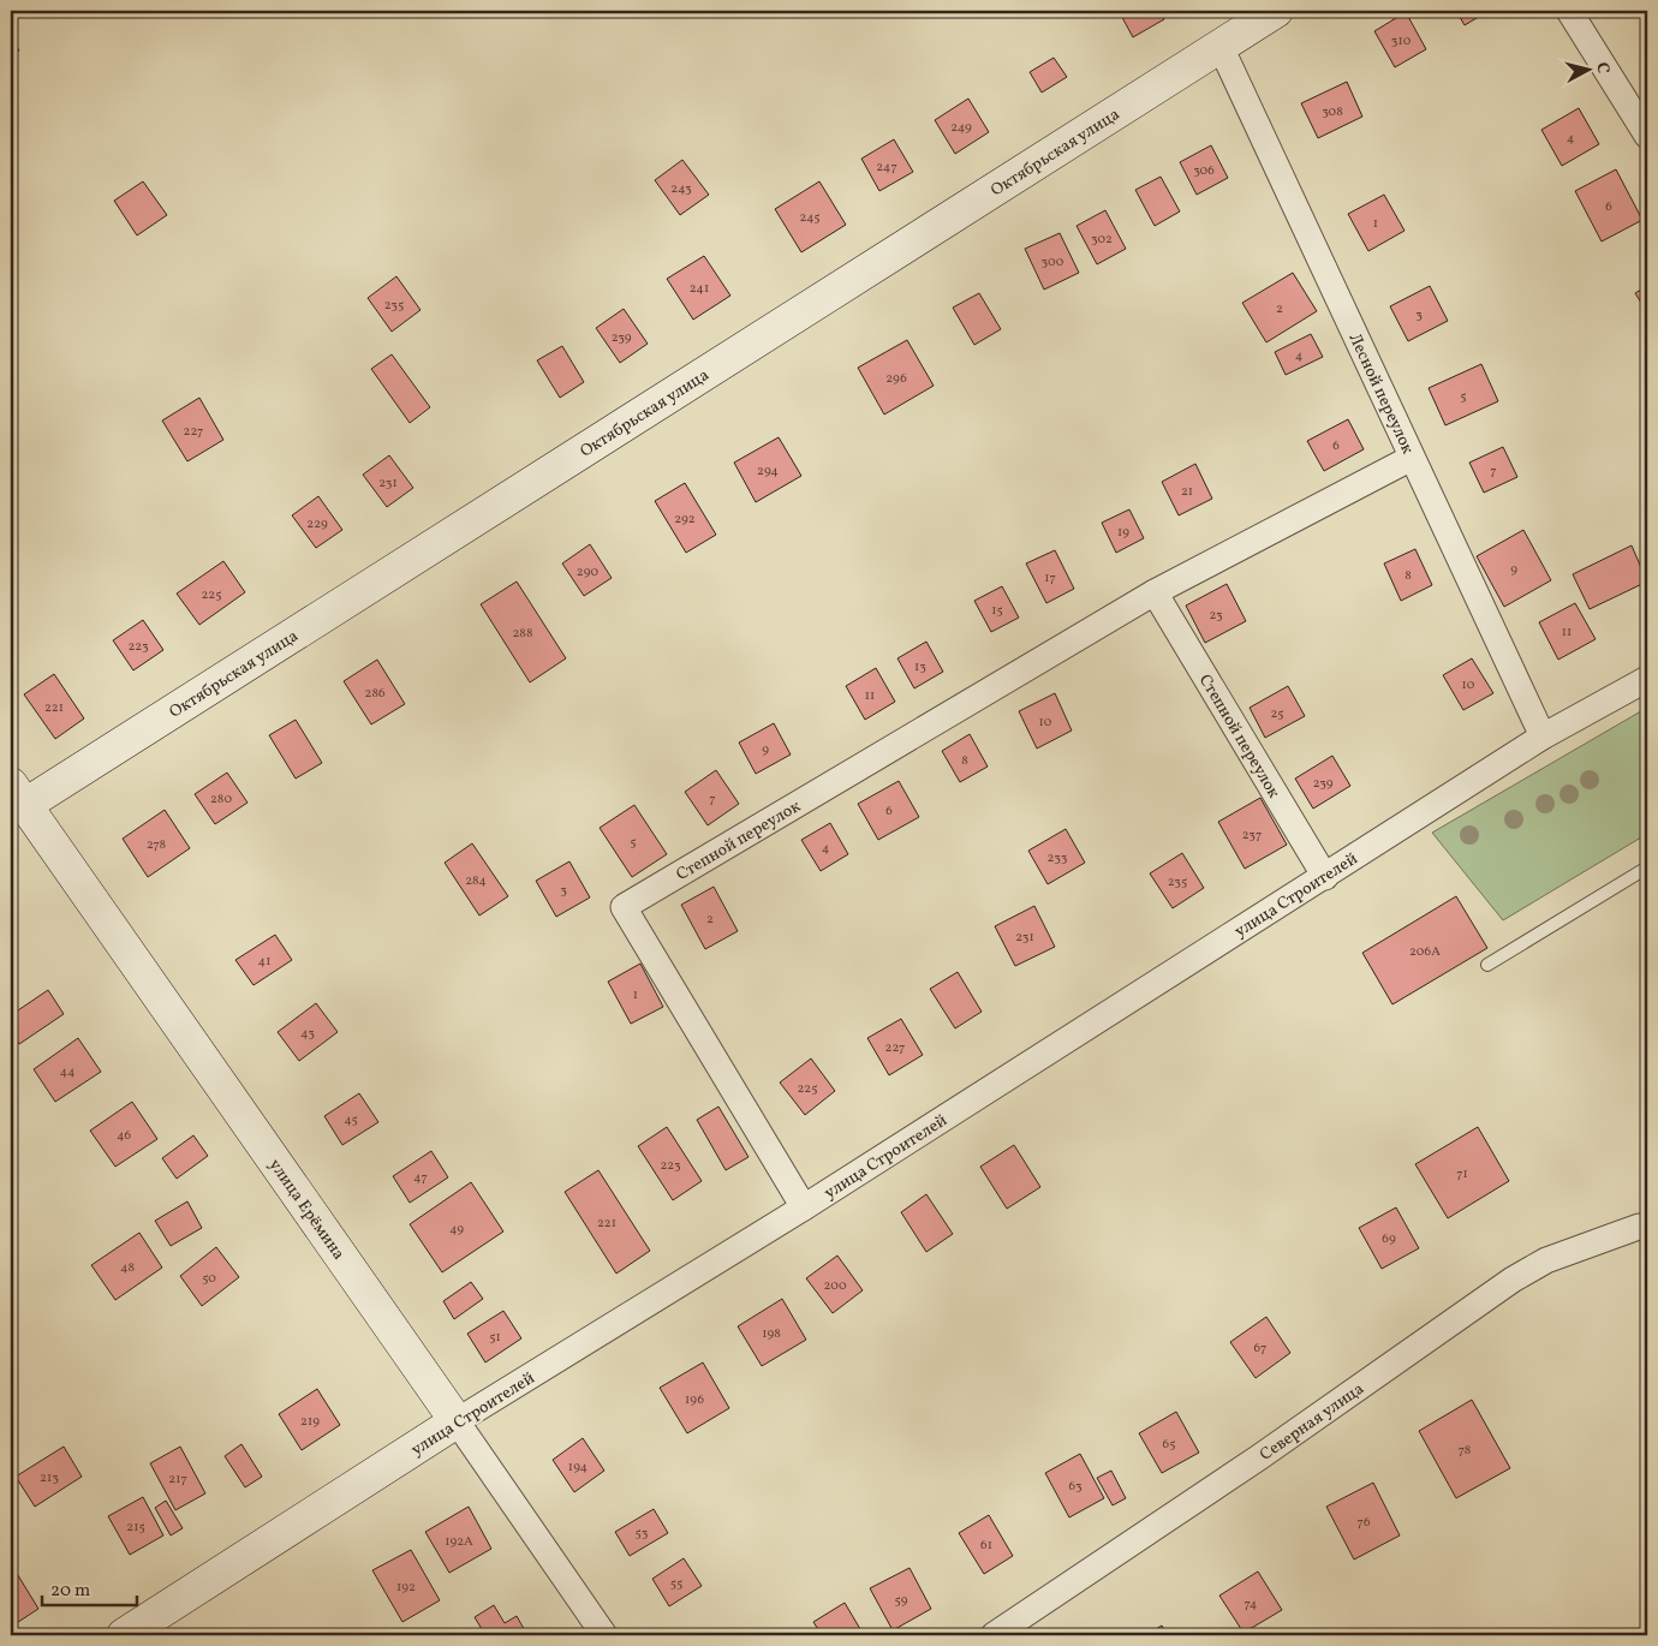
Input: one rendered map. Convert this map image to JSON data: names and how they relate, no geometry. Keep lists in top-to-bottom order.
{
  "streets": {
    "street": [
      "Октябрьская улица",
      "Лесной переулок",
      "Степной переулок",
      "улица Строителей",
      "улица Ерёмина",
      "Северная улица"
    ]
  },
  "crossings": [
    ["Октябрьская улица", "Лесной переулок"],
    ["Октябрьская улица", "улица Ерёмина"],
    ["Лесной переулок", "Степной переулок"],
    ["Лесной переулок", "улица Строителей"],
    ["Степной переулок", "улица Строителей"],
    ["улица Строителей", "улица Ерёмина"]
  ],
  "house_numbers": [
    "310",
    "308",
    "249",
    "4",
    "247",
    "306",
    "243",
    "6",
    "245",
    "1",
    "302",
    "300",
    "241",
    "235",
    "2",
    "3",
    "239",
    "4",
    "296",
    "5",
    "227",
    "6",
    "294",
    "7",
    "231",
    "21",
    "292",
    "229",
    "19",
    "9",
    "290",
    "8",
    "17",
    "225",
    "15",
    "23",
    "11",
    "288",
    "223",
    "13",
    "10",
    "286",
    "11",
    "221",
    "25",
    "10",
    "9",
    "8",
    "239",
    "280",
    "7",
    "6",
    "237",
    "5",
    "278",
    "4",
    "233",
    "284",
    "235",
    "3",
    "2",
    "231",
    "206А",
    "41",
    "1",
    "43",
    "227",
    "44",
    "225",
    "45",
    "46",
    "223",
    "71",
    "47",
    "221",
    "49",
    "69",
    "48",
    "50",
    "200",
    "198",
    "51",
    "67",
    "196",
    "219",
    "65",
    "78",
    "194",
    "213",
    "217",
    "63",
    "76",
    "215",
    "53",
    "192А",
    "61",
    "55",
    "192",
    "59",
    "74"
  ],
  "scale_bar": "20 m",
  "north": "right"
}
